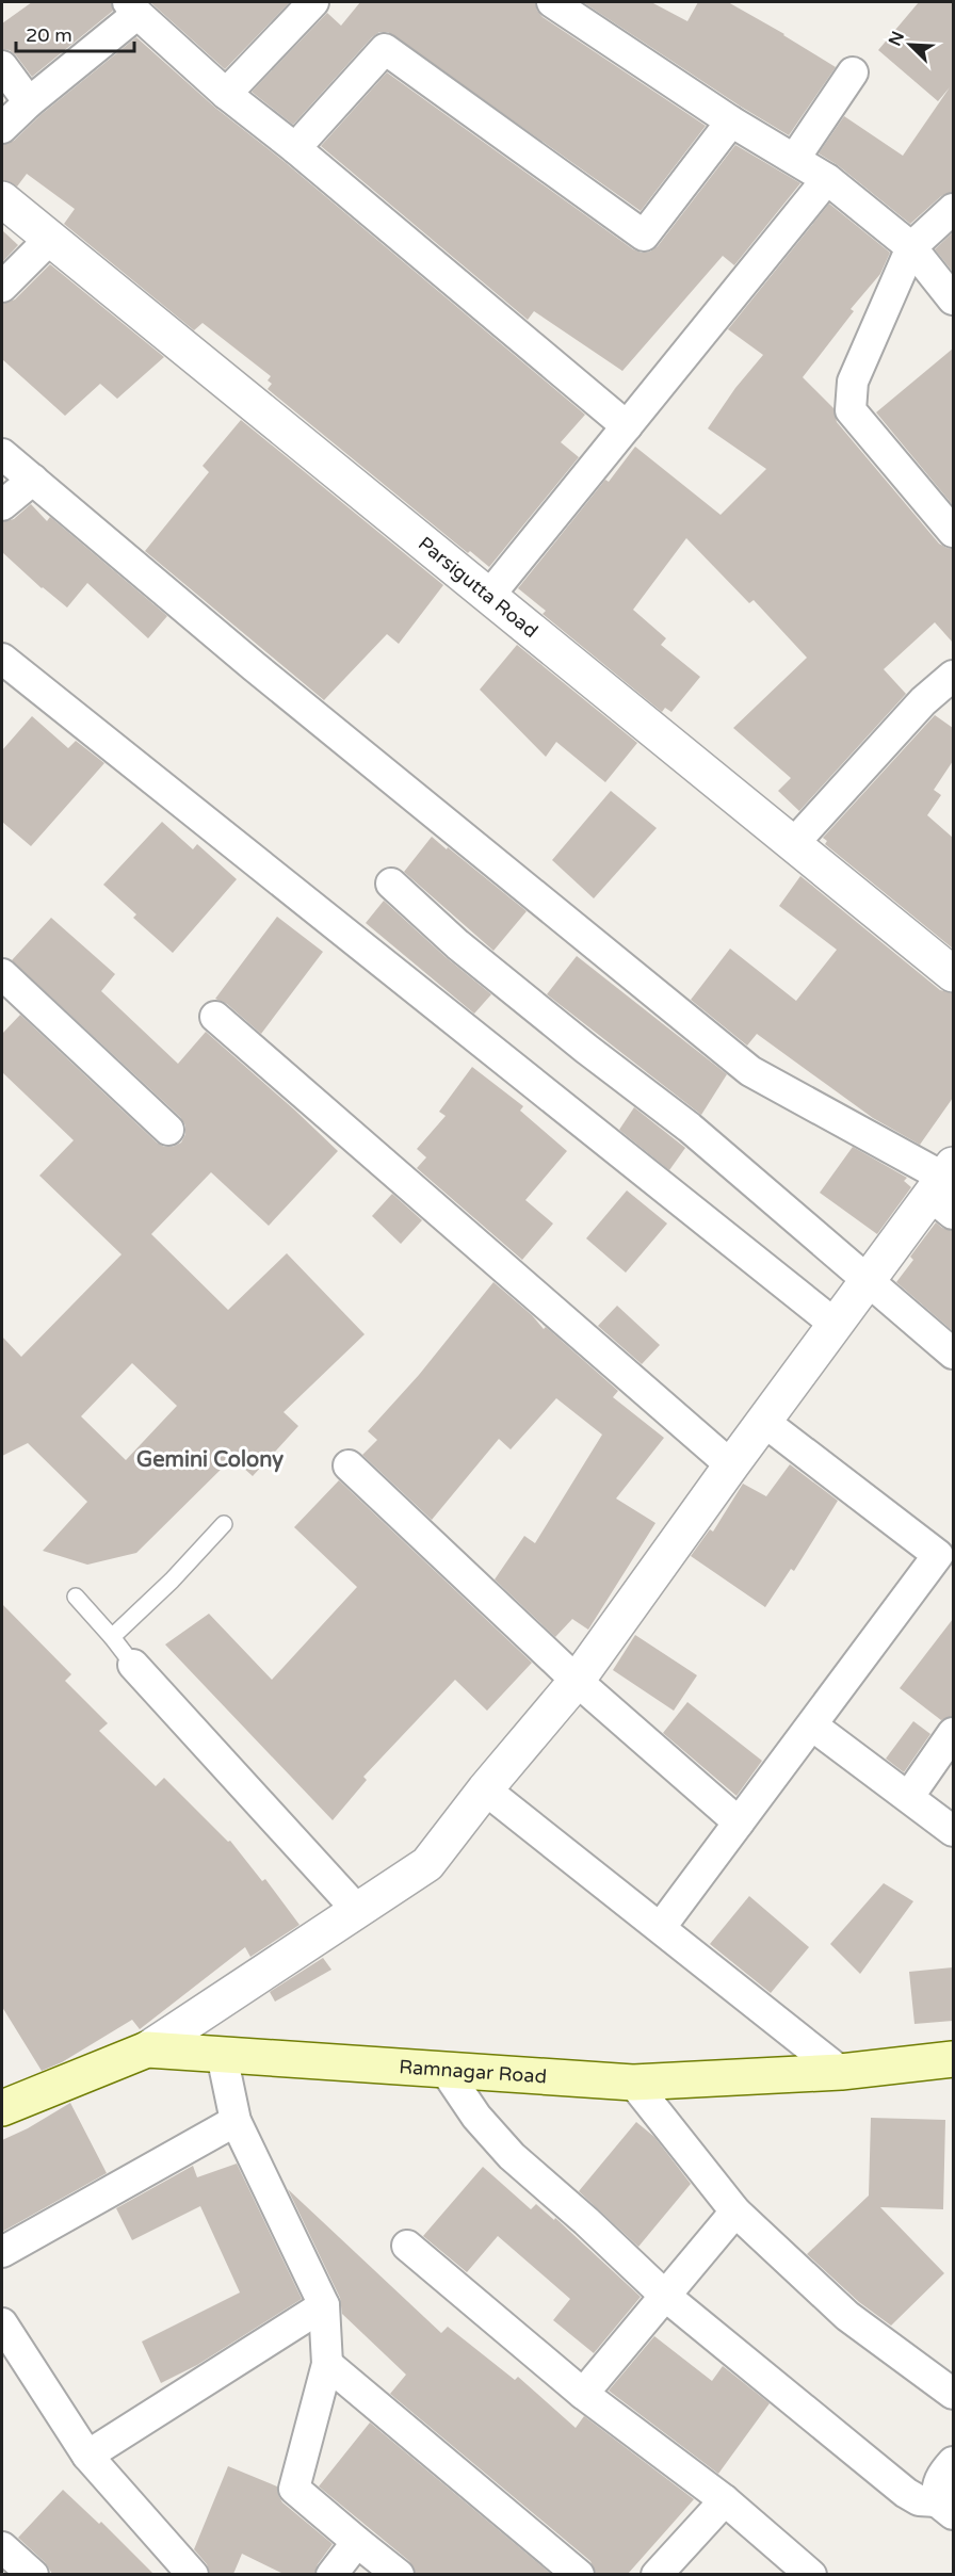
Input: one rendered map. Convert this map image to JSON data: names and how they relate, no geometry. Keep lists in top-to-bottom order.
{
  "streets": {
    "main road": ["Ramnagar Road"],
    "street": ["Parsigutta Road"]
  },
  "districts": ["Gemini Colony"],
  "scale_bar": "20 m",
  "north": "top left"
}
